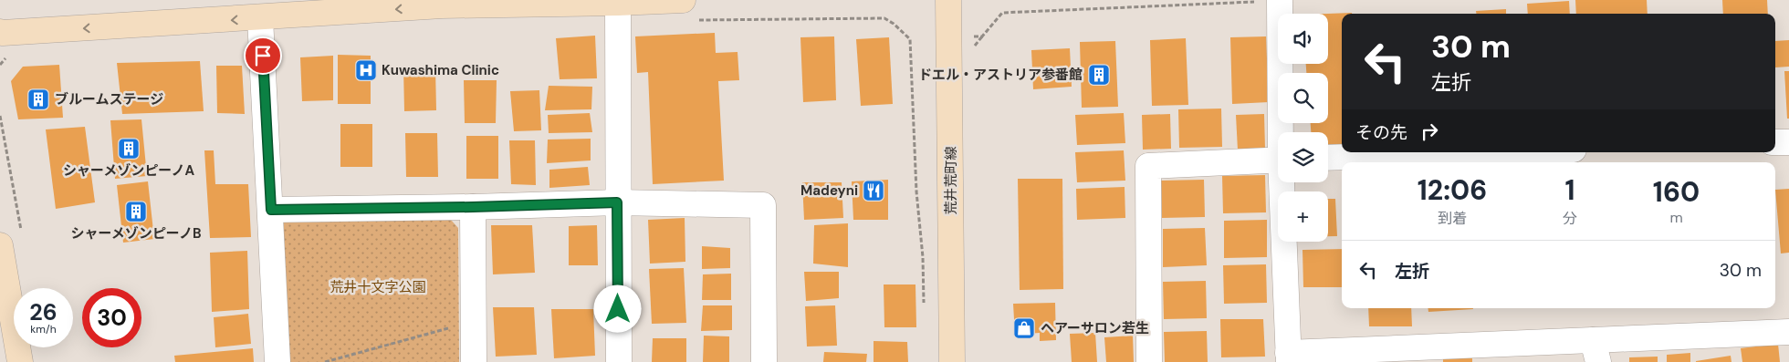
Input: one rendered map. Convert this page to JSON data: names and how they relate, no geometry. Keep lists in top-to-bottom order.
{
  "streets": {
    "street": ["荒井荒町線"]
  },
  "parks": ["荒井十文字公園"],
  "places": {
    "hospital": ["Kuwashima Clinic"],
    "building": [
      "ドエル・アストリア参番館",
      "ブルームステージ",
      "シャーメゾンピーノA",
      "シャーメゾンピーノB"
    ],
    "restaurant": ["Madeyni"],
    "shop": ["ヘアーサロン若生"]
  },
  "page": {
    "map_buttons": "+",
    "turn": ["30 m", "左折"],
    "then": "その先",
    "eta": [
      "12:06",
      "到着",
      "1",
      "分",
      "160",
      "m"
    ],
    "list": [
      {
        "name": "左折",
        "value": "30 m"
      }
    ],
    "speed": "26 km/h",
    "limit": "30"
  }
}
